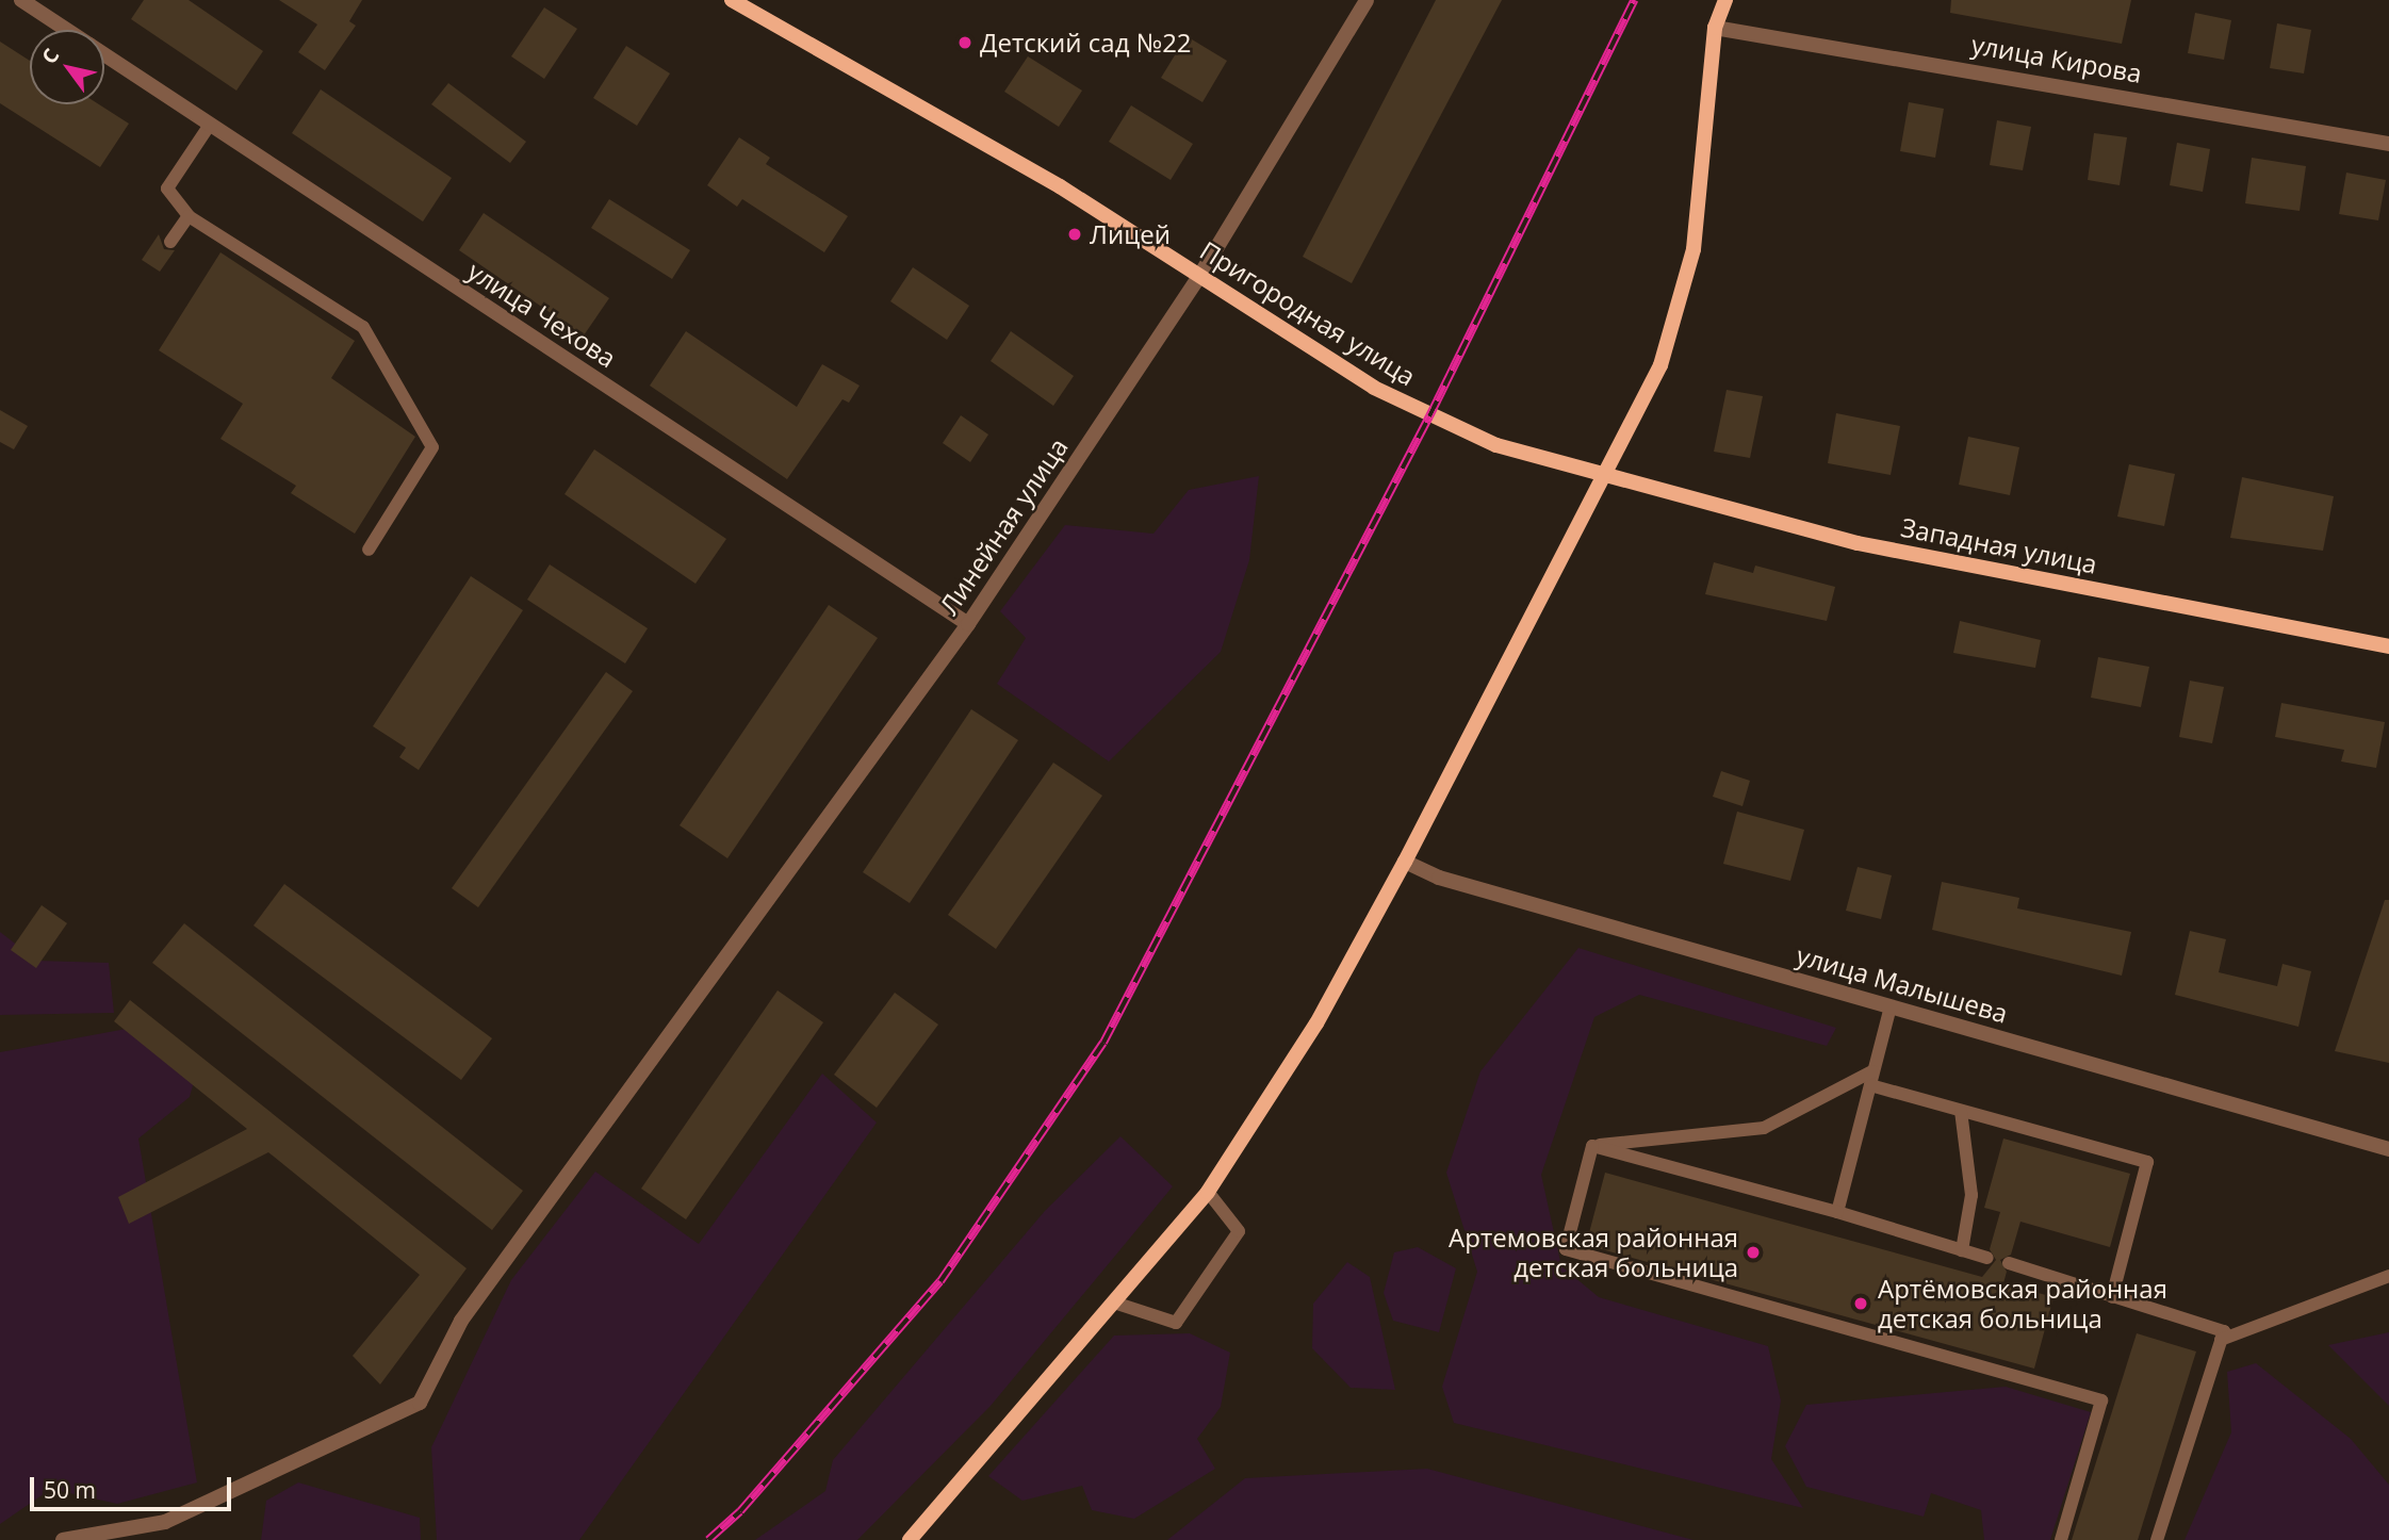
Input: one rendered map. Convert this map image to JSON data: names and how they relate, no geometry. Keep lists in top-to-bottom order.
{
  "streets": {
    "main road": ["Пригородная улица", "Западная улица"],
    "street": [
      "улица Кирова",
      "улица Чехова",
      "Линейная улица",
      "улица Малышева"
    ]
  },
  "crossings": [
    ["Пригородная улица", "Линейная улица"],
    ["Пригородная улица", "Западная улица"],
    ["улица Чехова", "Линейная улица"]
  ],
  "places": [
    "Детский сад №22",
    "Лицей",
    "Артемовская районная детская больница",
    "Артёмовская районная детская больница"
  ],
  "scale_bar": "50 m",
  "north": "top left"
}
